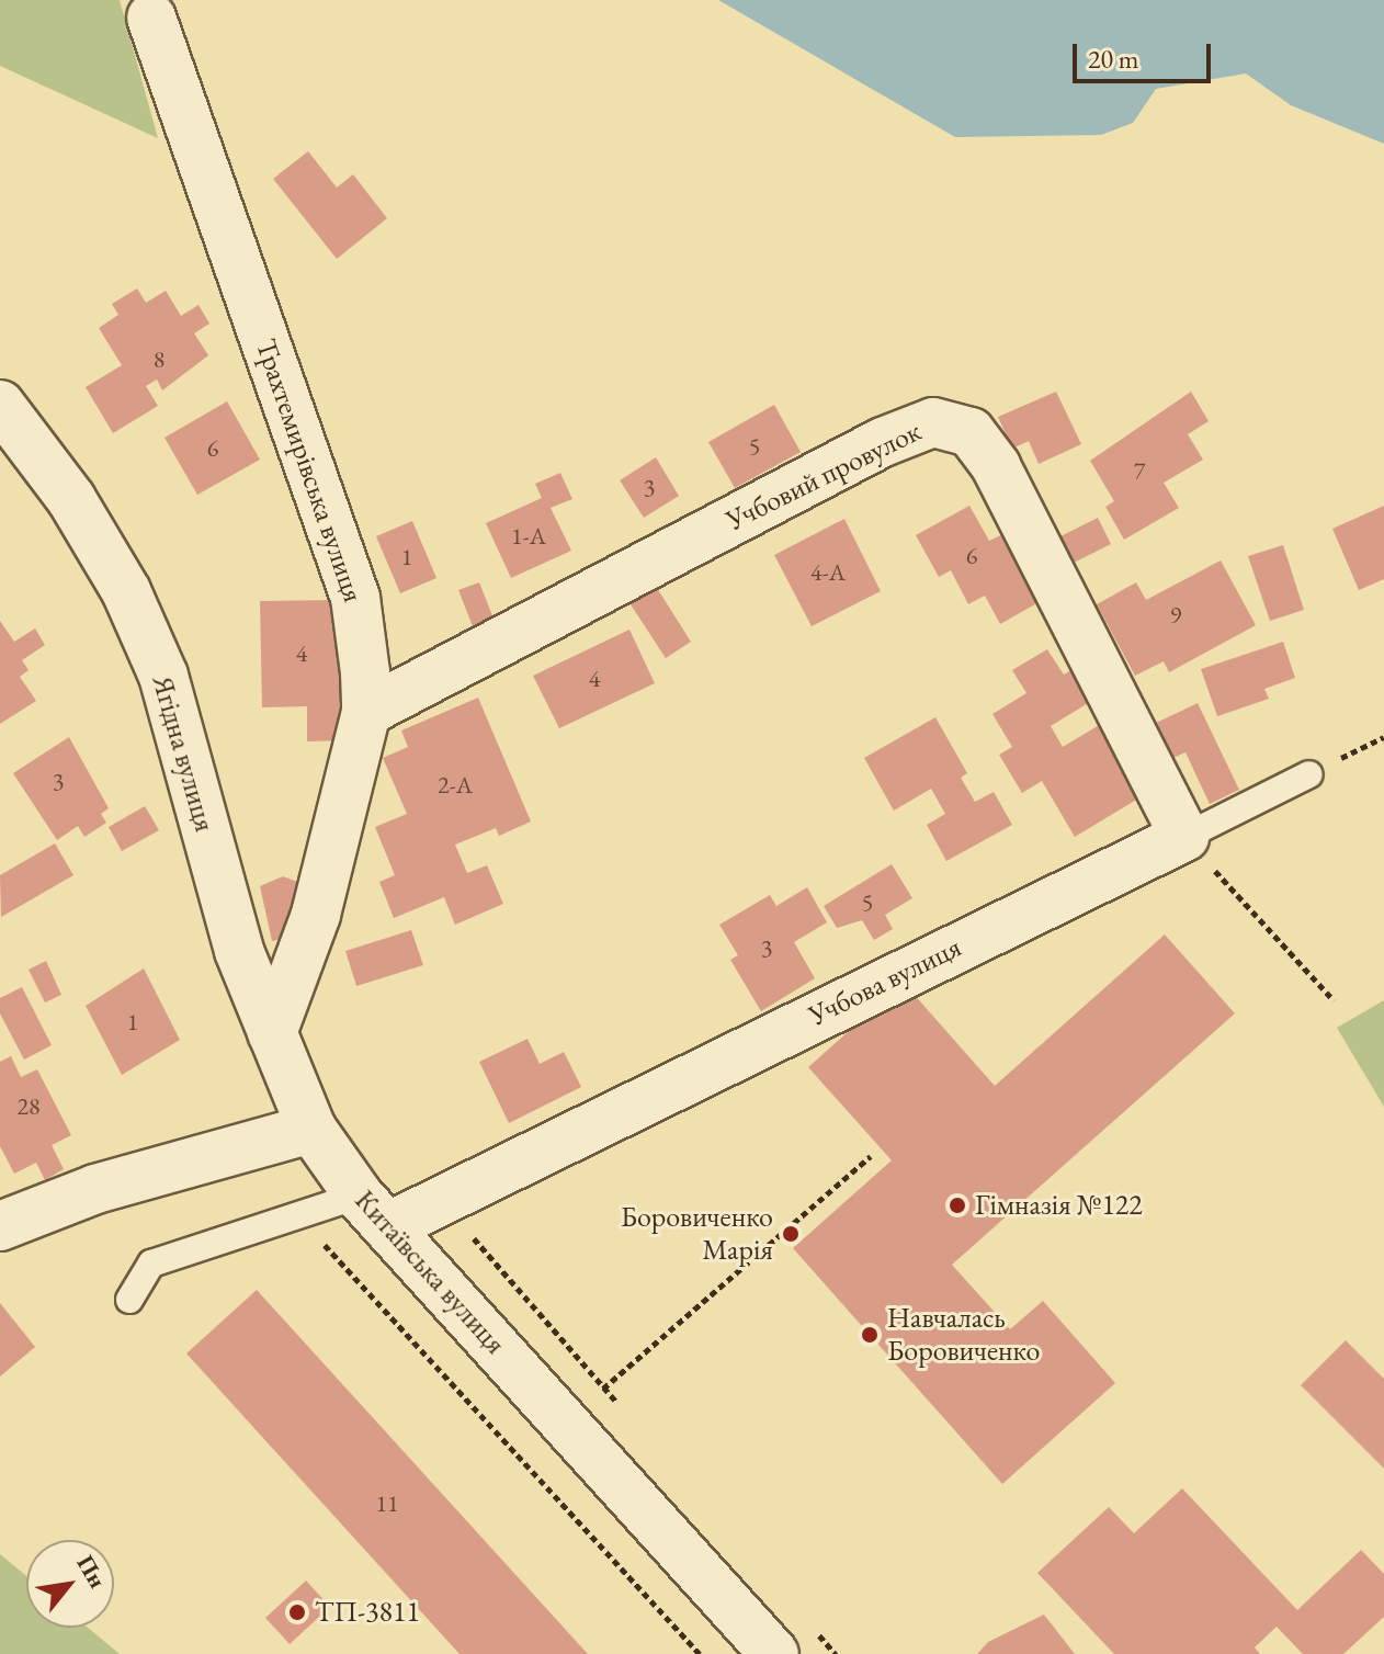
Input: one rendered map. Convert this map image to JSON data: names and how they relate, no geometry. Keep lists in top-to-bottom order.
{
  "streets": {
    "street": [
      "Трахтемирівська вулиця",
      "Учбовий провулок",
      "Ягідна вулиця",
      "Учбова вулиця",
      "Китаївська вулиця"
    ]
  },
  "crossings": [
    ["Трахтемирівська вулиця", "Учбовий провулок"],
    ["Трахтемирівська вулиця", "Ягідна вулиця"],
    ["Учбовий провулок", "Учбова вулиця"],
    ["Ягідна вулиця", "Китаївська вулиця"],
    ["Учбова вулиця", "Китаївська вулиця"]
  ],
  "places": [
    "Гімназія №122",
    "Боровиченко Марія",
    "Навчалась Боровиченко",
    "ТП-3811"
  ],
  "house_numbers": [
    "8",
    "5",
    "6",
    "7",
    "3",
    "1-А",
    "6",
    "1",
    "4-А",
    "9",
    "4",
    "4",
    "3",
    "2-А",
    "5",
    "3",
    "1",
    "28",
    "11"
  ],
  "scale_bar": "20 m",
  "north": "top right"
}
